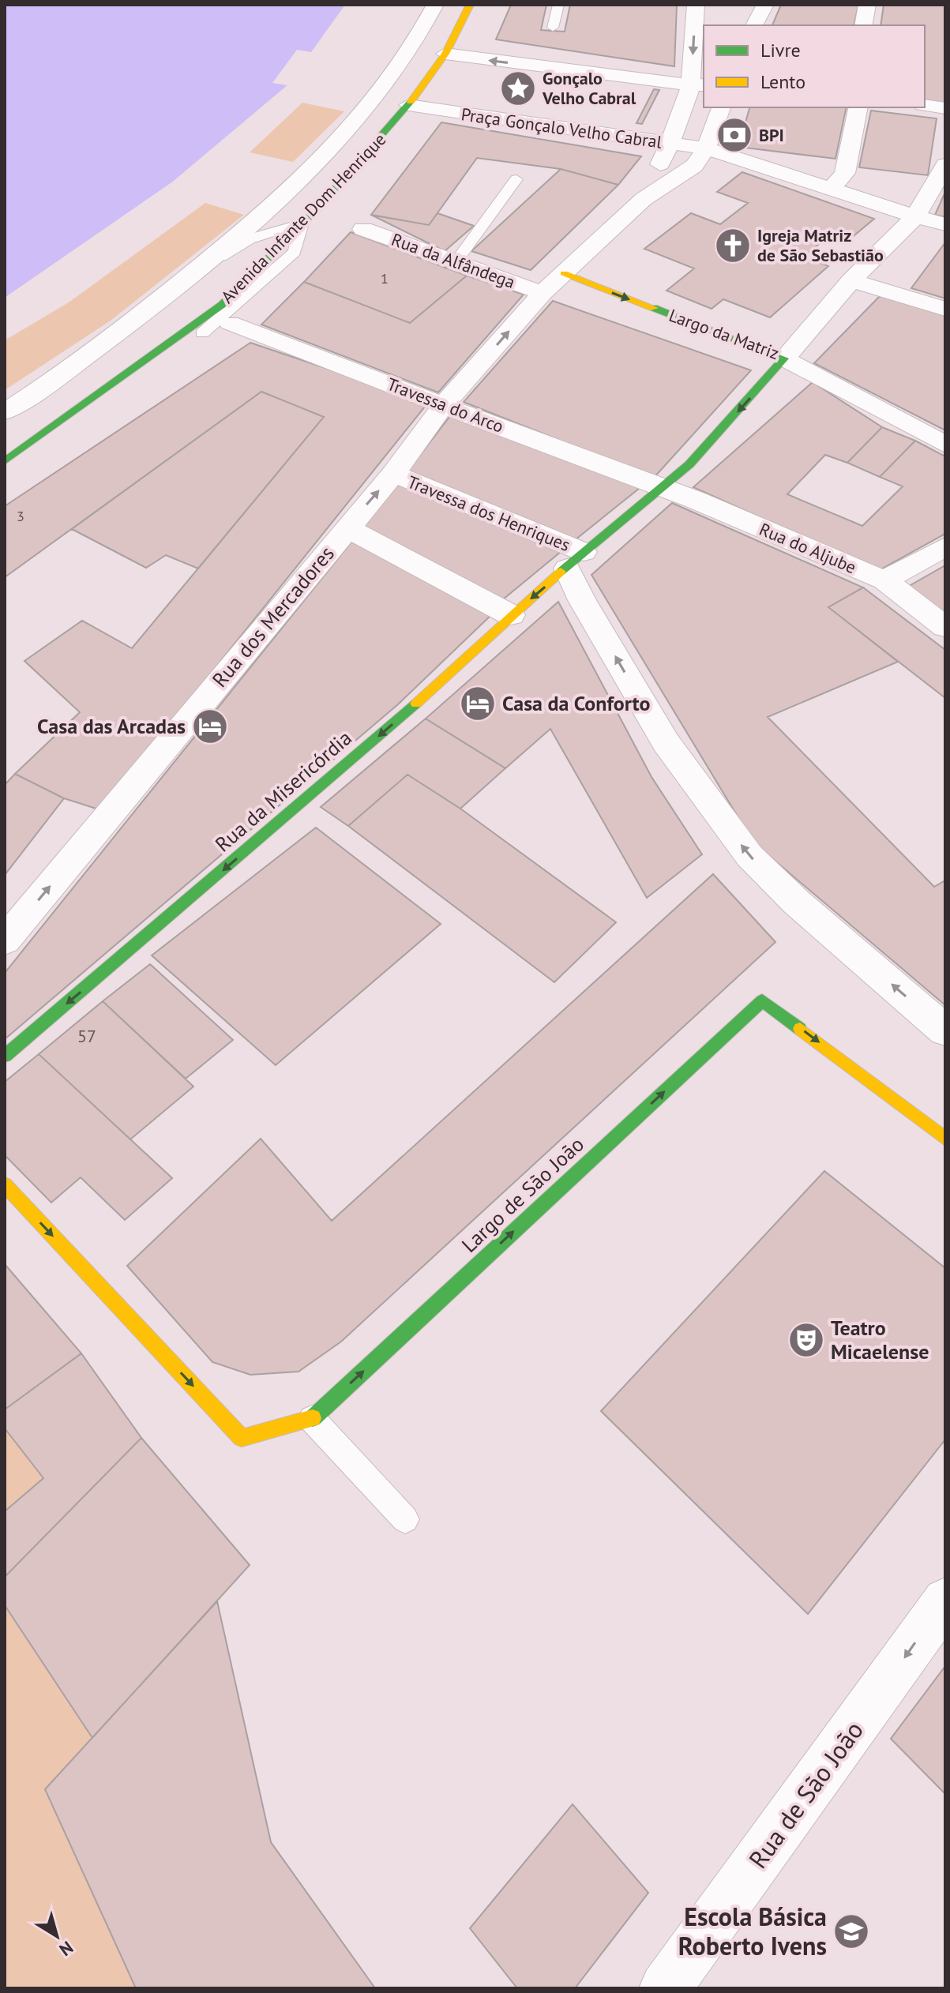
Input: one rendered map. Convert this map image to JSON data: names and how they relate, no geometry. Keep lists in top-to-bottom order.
{
  "streets": {
    "street": [
      "Praça Gonçalo Velho Cabral",
      "Avenida Infante Dom Henrique",
      "Rua da Alfândega",
      "Largo da Matriz",
      "Travessa do Arco",
      "Travessa dos Henriques",
      "Rua do Aljube",
      "Rua dos Mercadores",
      "Rua da Misericórdia",
      "Largo de São João",
      "Rua de São João"
    ]
  },
  "crossings": [
    ["Praça Gonçalo Velho Cabral", "Avenida Infante Dom Henrique"],
    ["Rua da Alfândega", "Rua dos Mercadores"],
    ["Largo da Matriz", "Rua da Misericórdia"],
    ["Travessa do Arco", "Rua do Aljube"],
    ["Travessa do Arco", "Rua dos Mercadores"],
    ["Travessa do Arco", "Rua da Misericórdia"],
    ["Travessa dos Henriques", "Rua dos Mercadores"],
    ["Travessa dos Henriques", "Rua da Misericórdia"],
    ["Rua do Aljube", "Rua da Misericórdia"]
  ],
  "one_way": [
    "Largo da Matriz",
    "Rua dos Mercadores",
    "Rua da Misericórdia",
    "Largo de São João",
    "Rua de São João"
  ],
  "places": {
    "place": ["Gonçalo Velho Cabral"],
    "bank": ["BPI"],
    "church": ["Igreja Matriz de São Sebastião"],
    "hotel": ["Casa da Conforto", "Casa das Arcadas"],
    "theatre": ["Teatro Micaelense"],
    "school or university": ["Escola Básica Roberto Ivens"]
  },
  "house_numbers": ["1", "3", "57"],
  "legend": ["Livre", "Lento"],
  "north": "bottom right"
}
